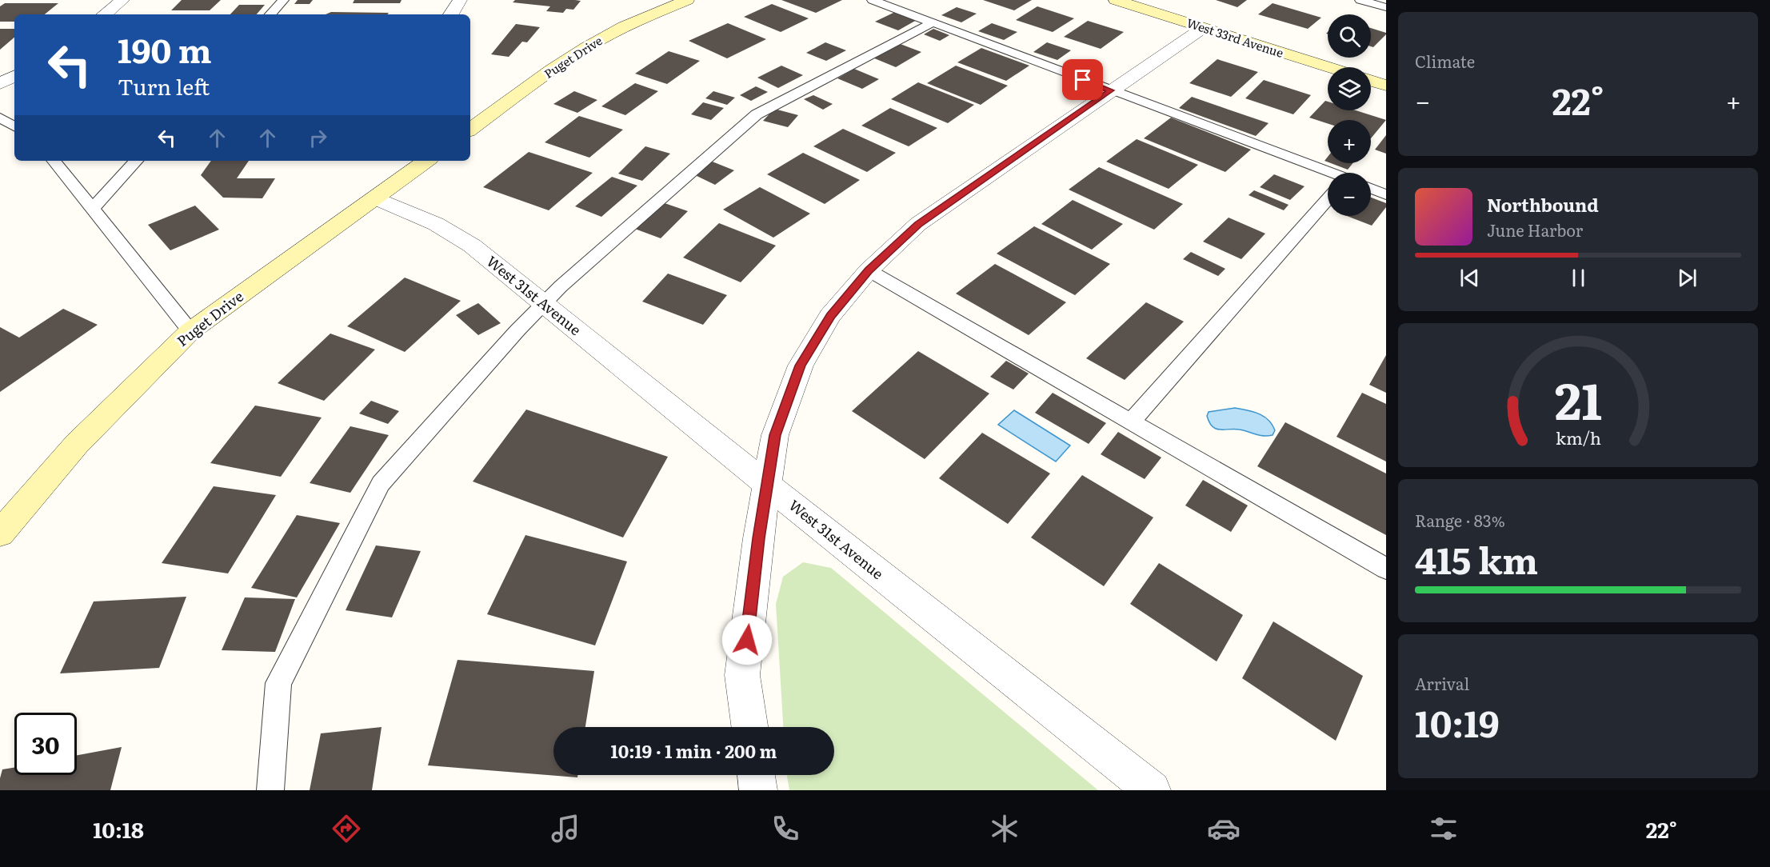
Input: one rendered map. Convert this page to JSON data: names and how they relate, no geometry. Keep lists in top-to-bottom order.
{
  "streets": {
    "street": ["West 33rd Avenue", "Puget Drive", "West 31st Avenue"]
  },
  "crossings": [
    ["Puget Drive", "West 31st Avenue"]
  ],
  "page": {
    "tile": [
      "Climate",
      ["Range · 83%", "415 km"],
      ["Arrival", "10:19"]
    ],
    "map_buttons": ["+", "−"],
    "turn": ["190 m", "Turn left"],
    "heat": ["−", "22°", "+"],
    "song": ["Northbound", "June Harbor"],
    "limit": "30",
    "trip": "10:19 · 1 min · 200 m",
    "tabs": ["10:18", "22°"],
    "gauge": ["21", "km/h"]
  }
}
